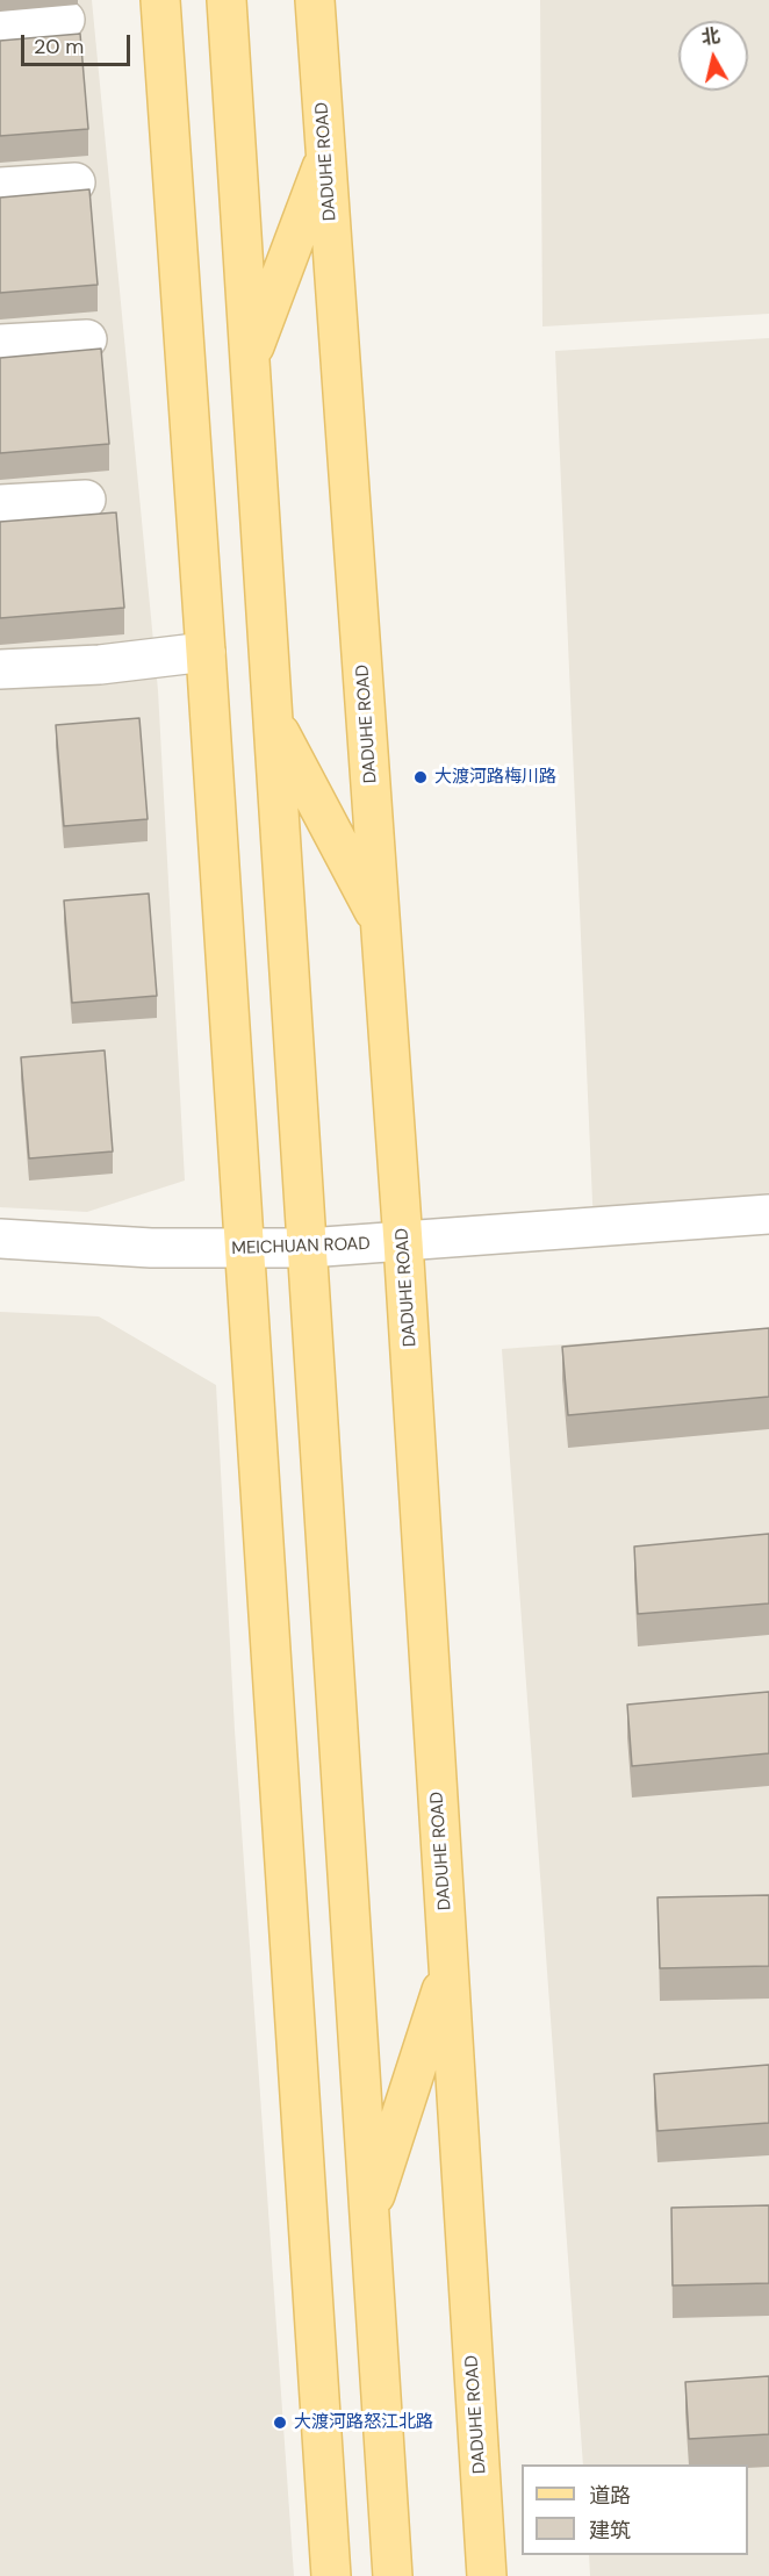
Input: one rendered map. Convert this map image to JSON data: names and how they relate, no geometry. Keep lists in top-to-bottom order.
{
  "streets": {
    "main road": ["DADUHE ROAD"],
    "street": ["MEICHUAN ROAD"]
  },
  "crossings": [
    ["DADUHE ROAD", "MEICHUAN ROAD"]
  ],
  "places": ["大渡河路梅川路", "大渡河路怒江北路"],
  "legend": ["道路", "建筑"],
  "scale_bar": "20 m",
  "north": "top"
}
